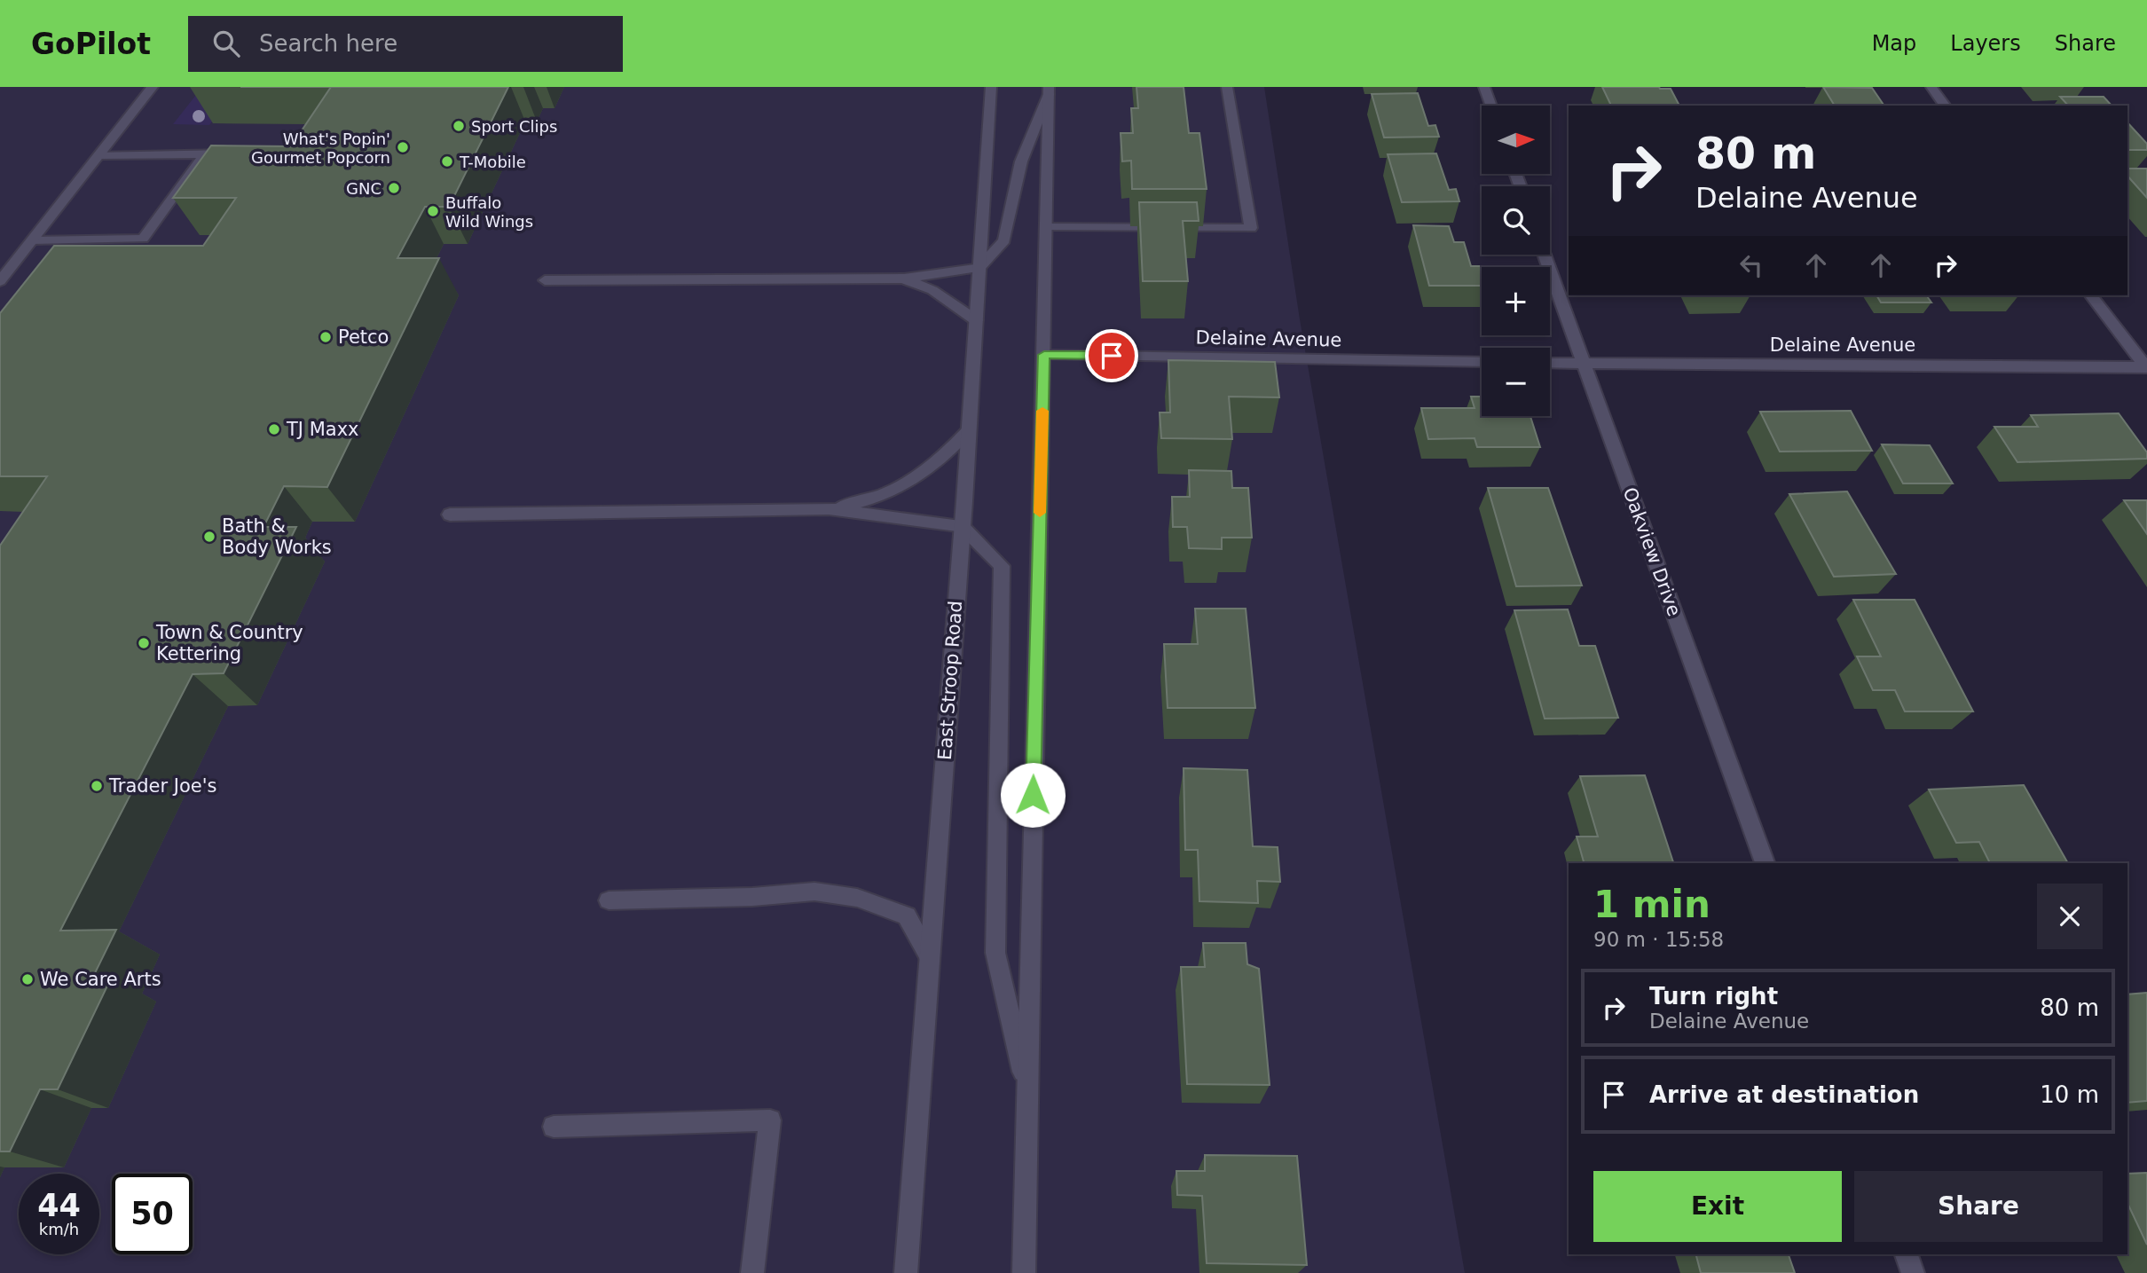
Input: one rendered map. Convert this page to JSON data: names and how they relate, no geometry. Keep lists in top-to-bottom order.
{
  "streets": {
    "main road": ["Delaine Avenue", "Oakview Drive", "East Stroop Road"]
  },
  "crossings": [
    ["Delaine Avenue", "Oakview Drive"]
  ],
  "places": [
    "Sport Clips",
    "What's Popin' Gourmet Popcorn",
    "T-Mobile",
    "GNC",
    "Buffalo Wild Wings",
    "Petco",
    "TJ Maxx",
    "Bath & Body Works",
    "Town & Country Kettering",
    "Trader Joe's",
    "We Care Arts"
  ],
  "north": "right",
  "page": {
    "header": "GoPilot",
    "search": "Search here",
    "nav": ["Map", "Layers", "Share"],
    "map_buttons": ["+", "−"],
    "turn": ["80 m", "Delaine Avenue"],
    "heading": ["1 min", "90 m · 15:58"],
    "list": [
      {
        "name": "Turn right",
        "note": "Delaine Avenue",
        "value": "80 m"
      },
      {
        "name": "Arrive at destination",
        "value": "10 m"
      }
    ],
    "buttons": ["Exit", "Share"],
    "speed": "44 km/h",
    "limit": "50"
  }
}
